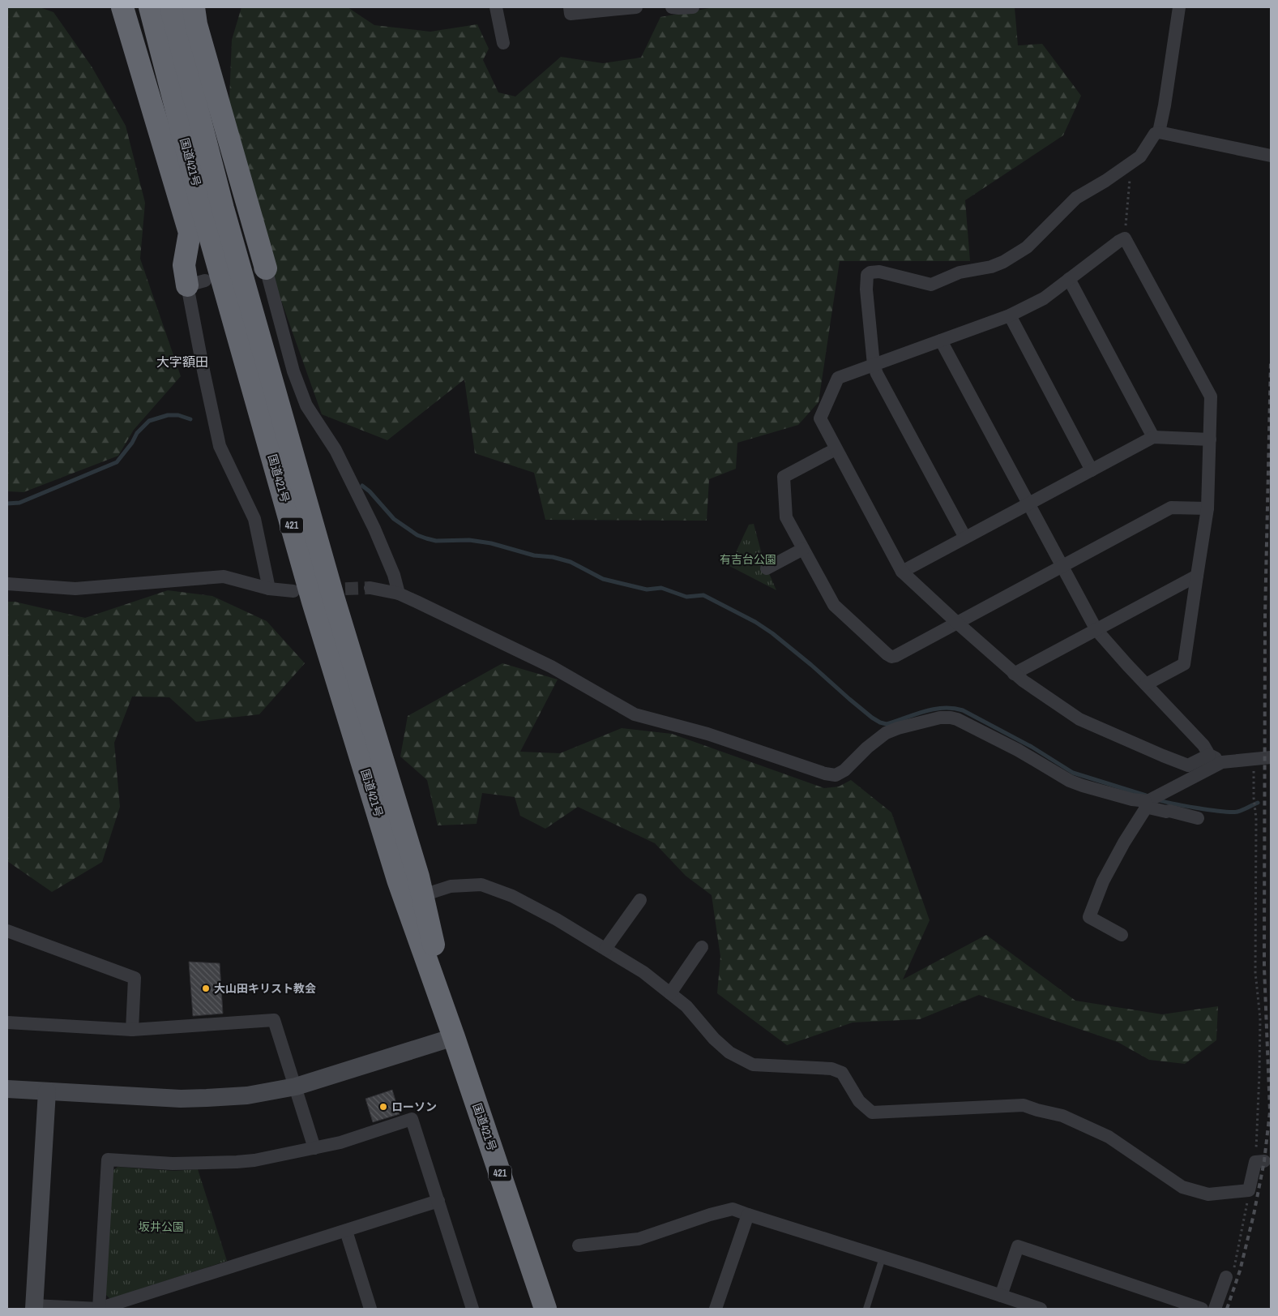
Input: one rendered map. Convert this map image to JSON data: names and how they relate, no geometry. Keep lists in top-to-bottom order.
{
  "streets": {
    "highway": ["国道421号", "421"]
  },
  "districts": ["大字額田"],
  "parks": ["有吉台公園", "坂井公園"],
  "places": ["大山田キリスト教会", "ローソン"]
}
